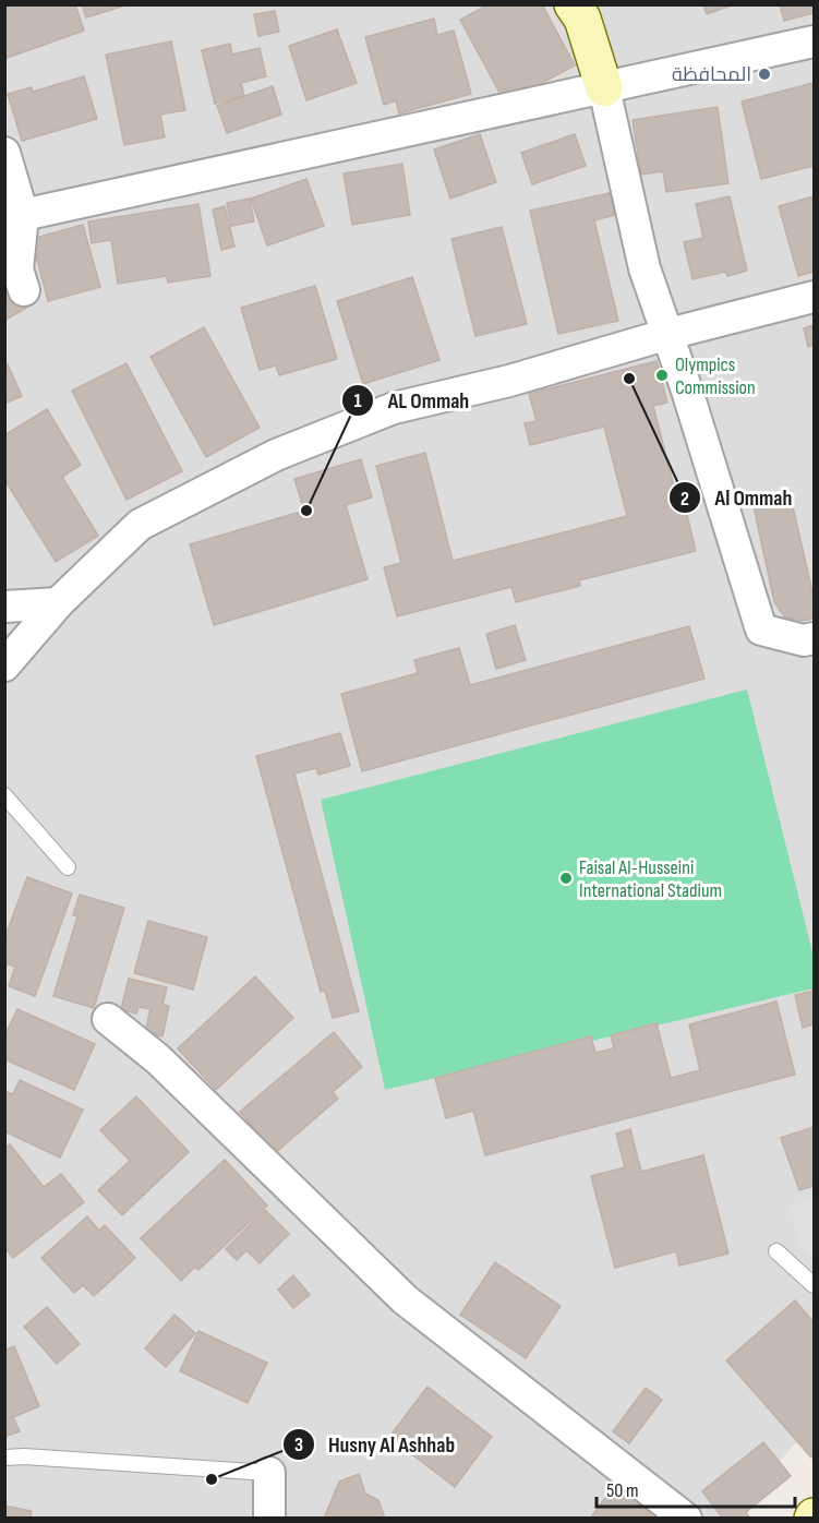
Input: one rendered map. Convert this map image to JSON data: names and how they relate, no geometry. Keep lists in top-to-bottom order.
{
  "places": [
    "المحافظة",
    "Olympics Commission",
    "Al Ommah",
    "AL Ommah",
    "Faisal Al-Husseini International Stadium",
    "Husny Al Ashhab"
  ],
  "scale_bar": "50 m"
}
